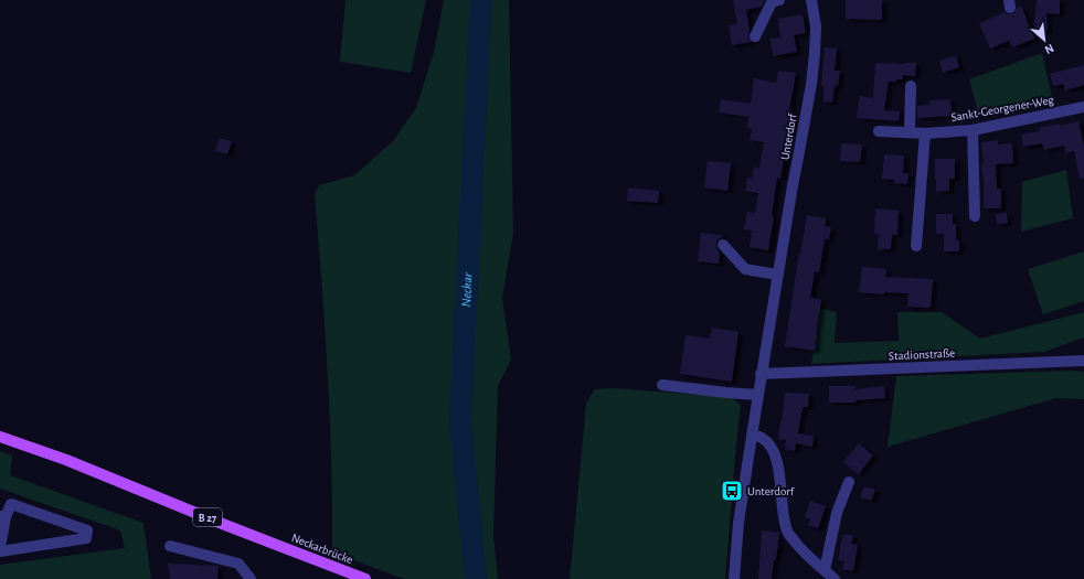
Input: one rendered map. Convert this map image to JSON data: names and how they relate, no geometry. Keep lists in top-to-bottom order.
{
  "streets": {
    "main road": ["B 27", "Neckarbrücke"],
    "street": ["Sankt-Georgener-Weg", "Unterdorf", "Stadionstraße"]
  },
  "crossings": [
    ["Unterdorf", "Stadionstraße"]
  ],
  "water": ["Neckar"],
  "places": {
    "bus stop": ["Unterdorf"]
  },
  "north": "bottom right"
}
